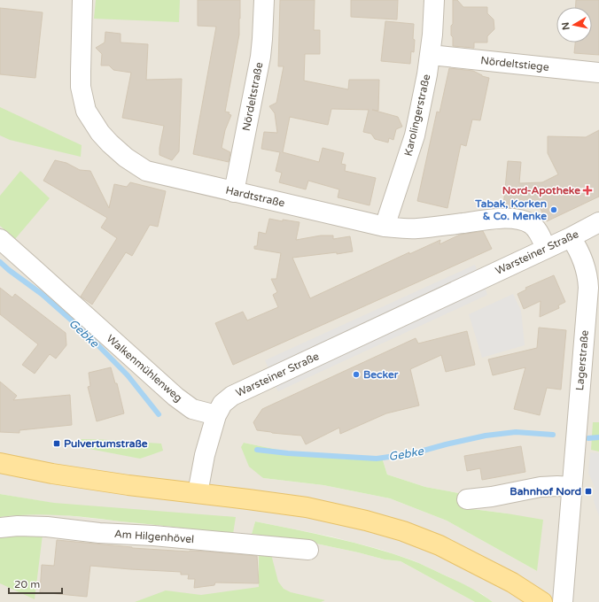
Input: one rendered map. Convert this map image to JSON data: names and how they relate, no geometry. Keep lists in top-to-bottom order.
{
  "streets": {
    "street": [
      "Nördeltstiege",
      "Nördeltstraße",
      "Karolingerstraße",
      "Hardtstraße",
      "Warsteiner Straße",
      "Lagerstraße",
      "Walkenmühlenweg",
      "Am Hilgenhövel"
    ]
  },
  "crossings": [
    ["Nördeltstiege", "Karolingerstraße"],
    ["Nördeltstraße", "Hardtstraße"],
    ["Karolingerstraße", "Hardtstraße"],
    ["Hardtstraße", "Warsteiner Straße"],
    ["Warsteiner Straße", "Lagerstraße"],
    ["Warsteiner Straße", "Walkenmühlenweg"]
  ],
  "water": ["Gebke"],
  "places": {
    "health": ["Nord-Apotheke"],
    "other": ["Tabak, Korken & Co. Menke", "Becker"],
    "transit": ["Pulvertumstraße", "Bahnhof Nord"]
  },
  "scale_bar": "20 m",
  "north": "left"
}
